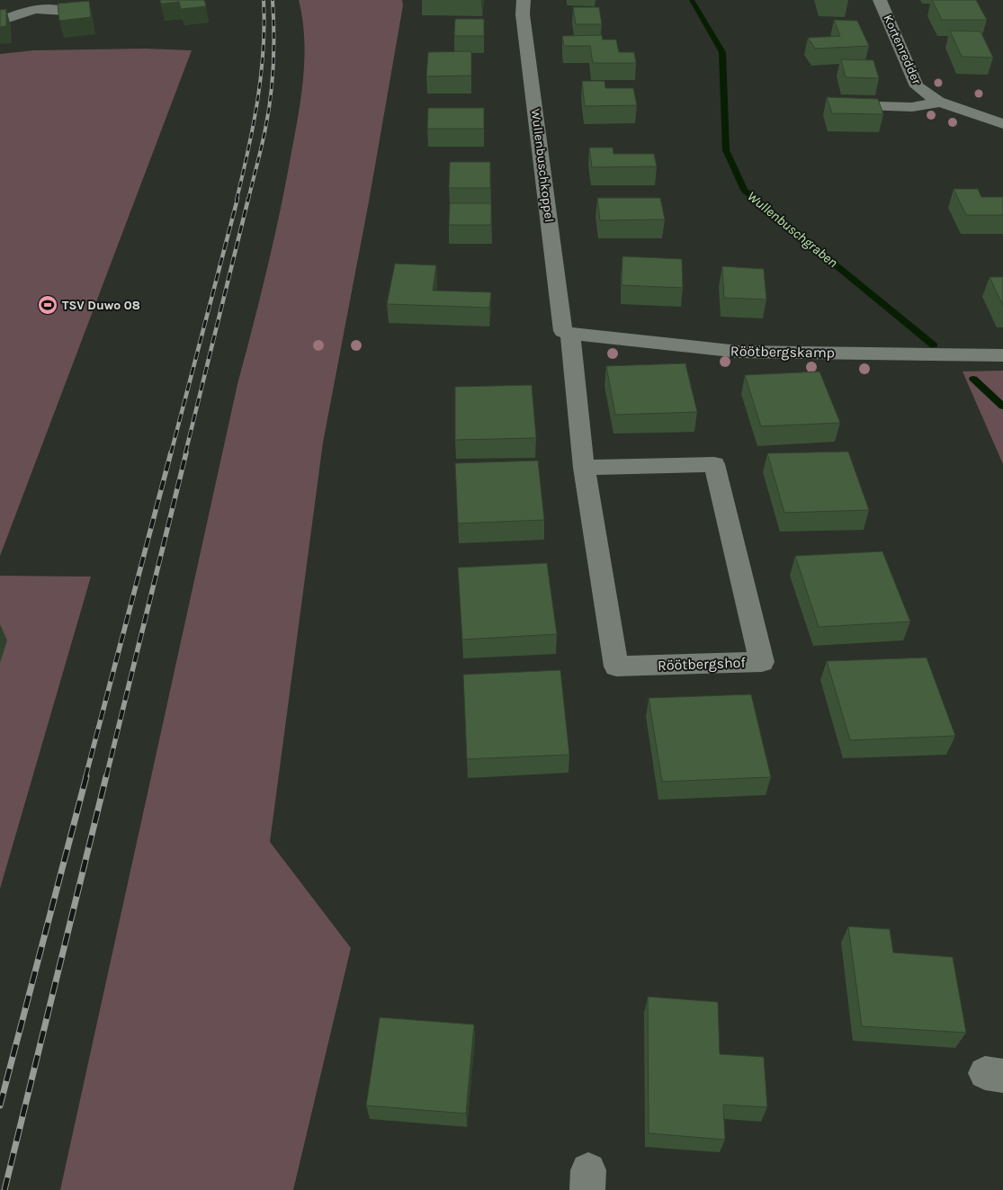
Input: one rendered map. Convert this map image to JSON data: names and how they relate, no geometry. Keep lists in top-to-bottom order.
{
  "streets": {
    "street": [
      "Kortenredder",
      "Wullenbuschkoppel",
      "Röötbergskamp",
      "Röötbergshof"
    ]
  },
  "crossings": [
    ["Wullenbuschkoppel", "Röötbergskamp"],
    ["Wullenbuschkoppel", "Röötbergshof"],
    ["Röötbergskamp", "Röötbergshof"]
  ],
  "water": ["Wullenbuschgraben"],
  "places": {
    "sports": ["TSV Duwo 08"]
  }
}
